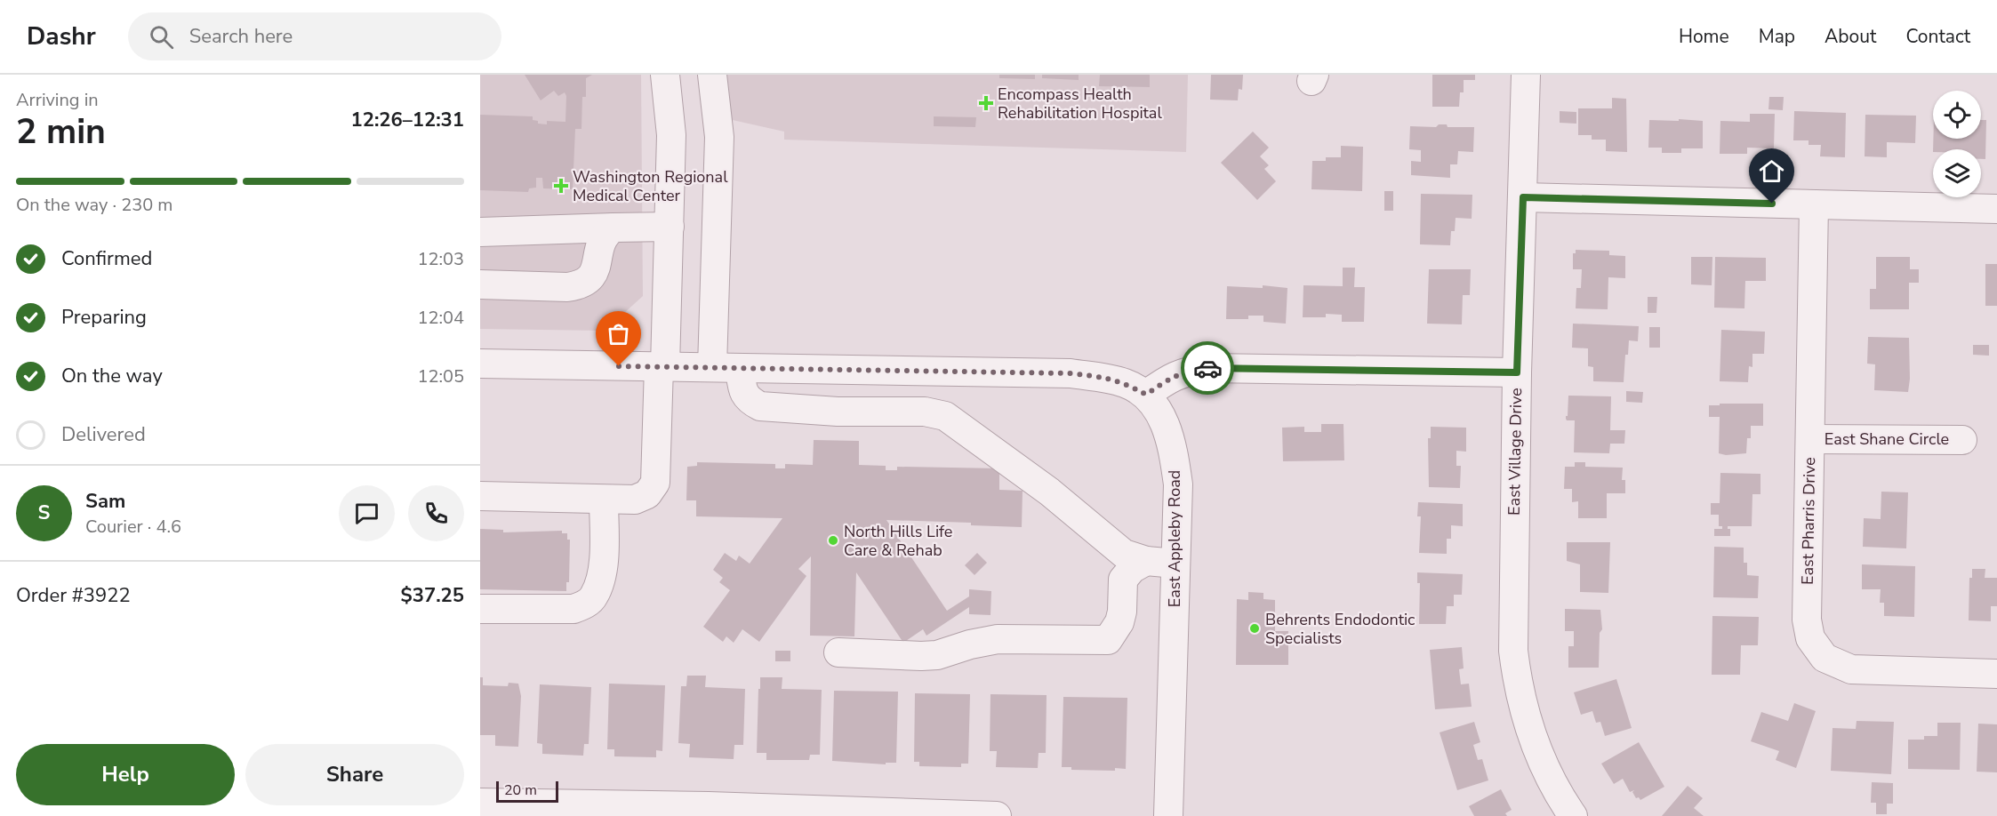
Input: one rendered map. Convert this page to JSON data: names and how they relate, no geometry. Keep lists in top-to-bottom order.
{
  "streets": {
    "street": [
      "East Shane Circle",
      "East Village Drive",
      "East Pharris Drive",
      "East Appleby Road"
    ]
  },
  "crossings": [
    ["East Shane Circle", "East Pharris Drive"]
  ],
  "places": {
    "health": ["Encompass Health Rehabilitation Hospital", "Washington Regional Medical Center"],
    "other": ["North Hills Life Care & Rehab", "Behrents Endodontic Specialists"]
  },
  "scale_bar": "20 m",
  "page": {
    "header": "Dashr",
    "search": "Search here",
    "nav": [
      "Home",
      "Map",
      "About",
      "Contact"
    ],
    "heading": ["2 min", "Arriving in", "12:26–12:31"],
    "panel": [
      "Sam",
      "Courier · 4.6",
      "Order #3922",
      "$37.25"
    ],
    "bar": "On the way · 230 m",
    "list": [
      ["Confirmed", "12:03"],
      ["Preparing", "12:04"],
      ["On the way", "12:05"],
      "Delivered"
    ],
    "round": "S",
    "buttons": ["Help", "Share"],
    "scale": "20 m"
  }
}
